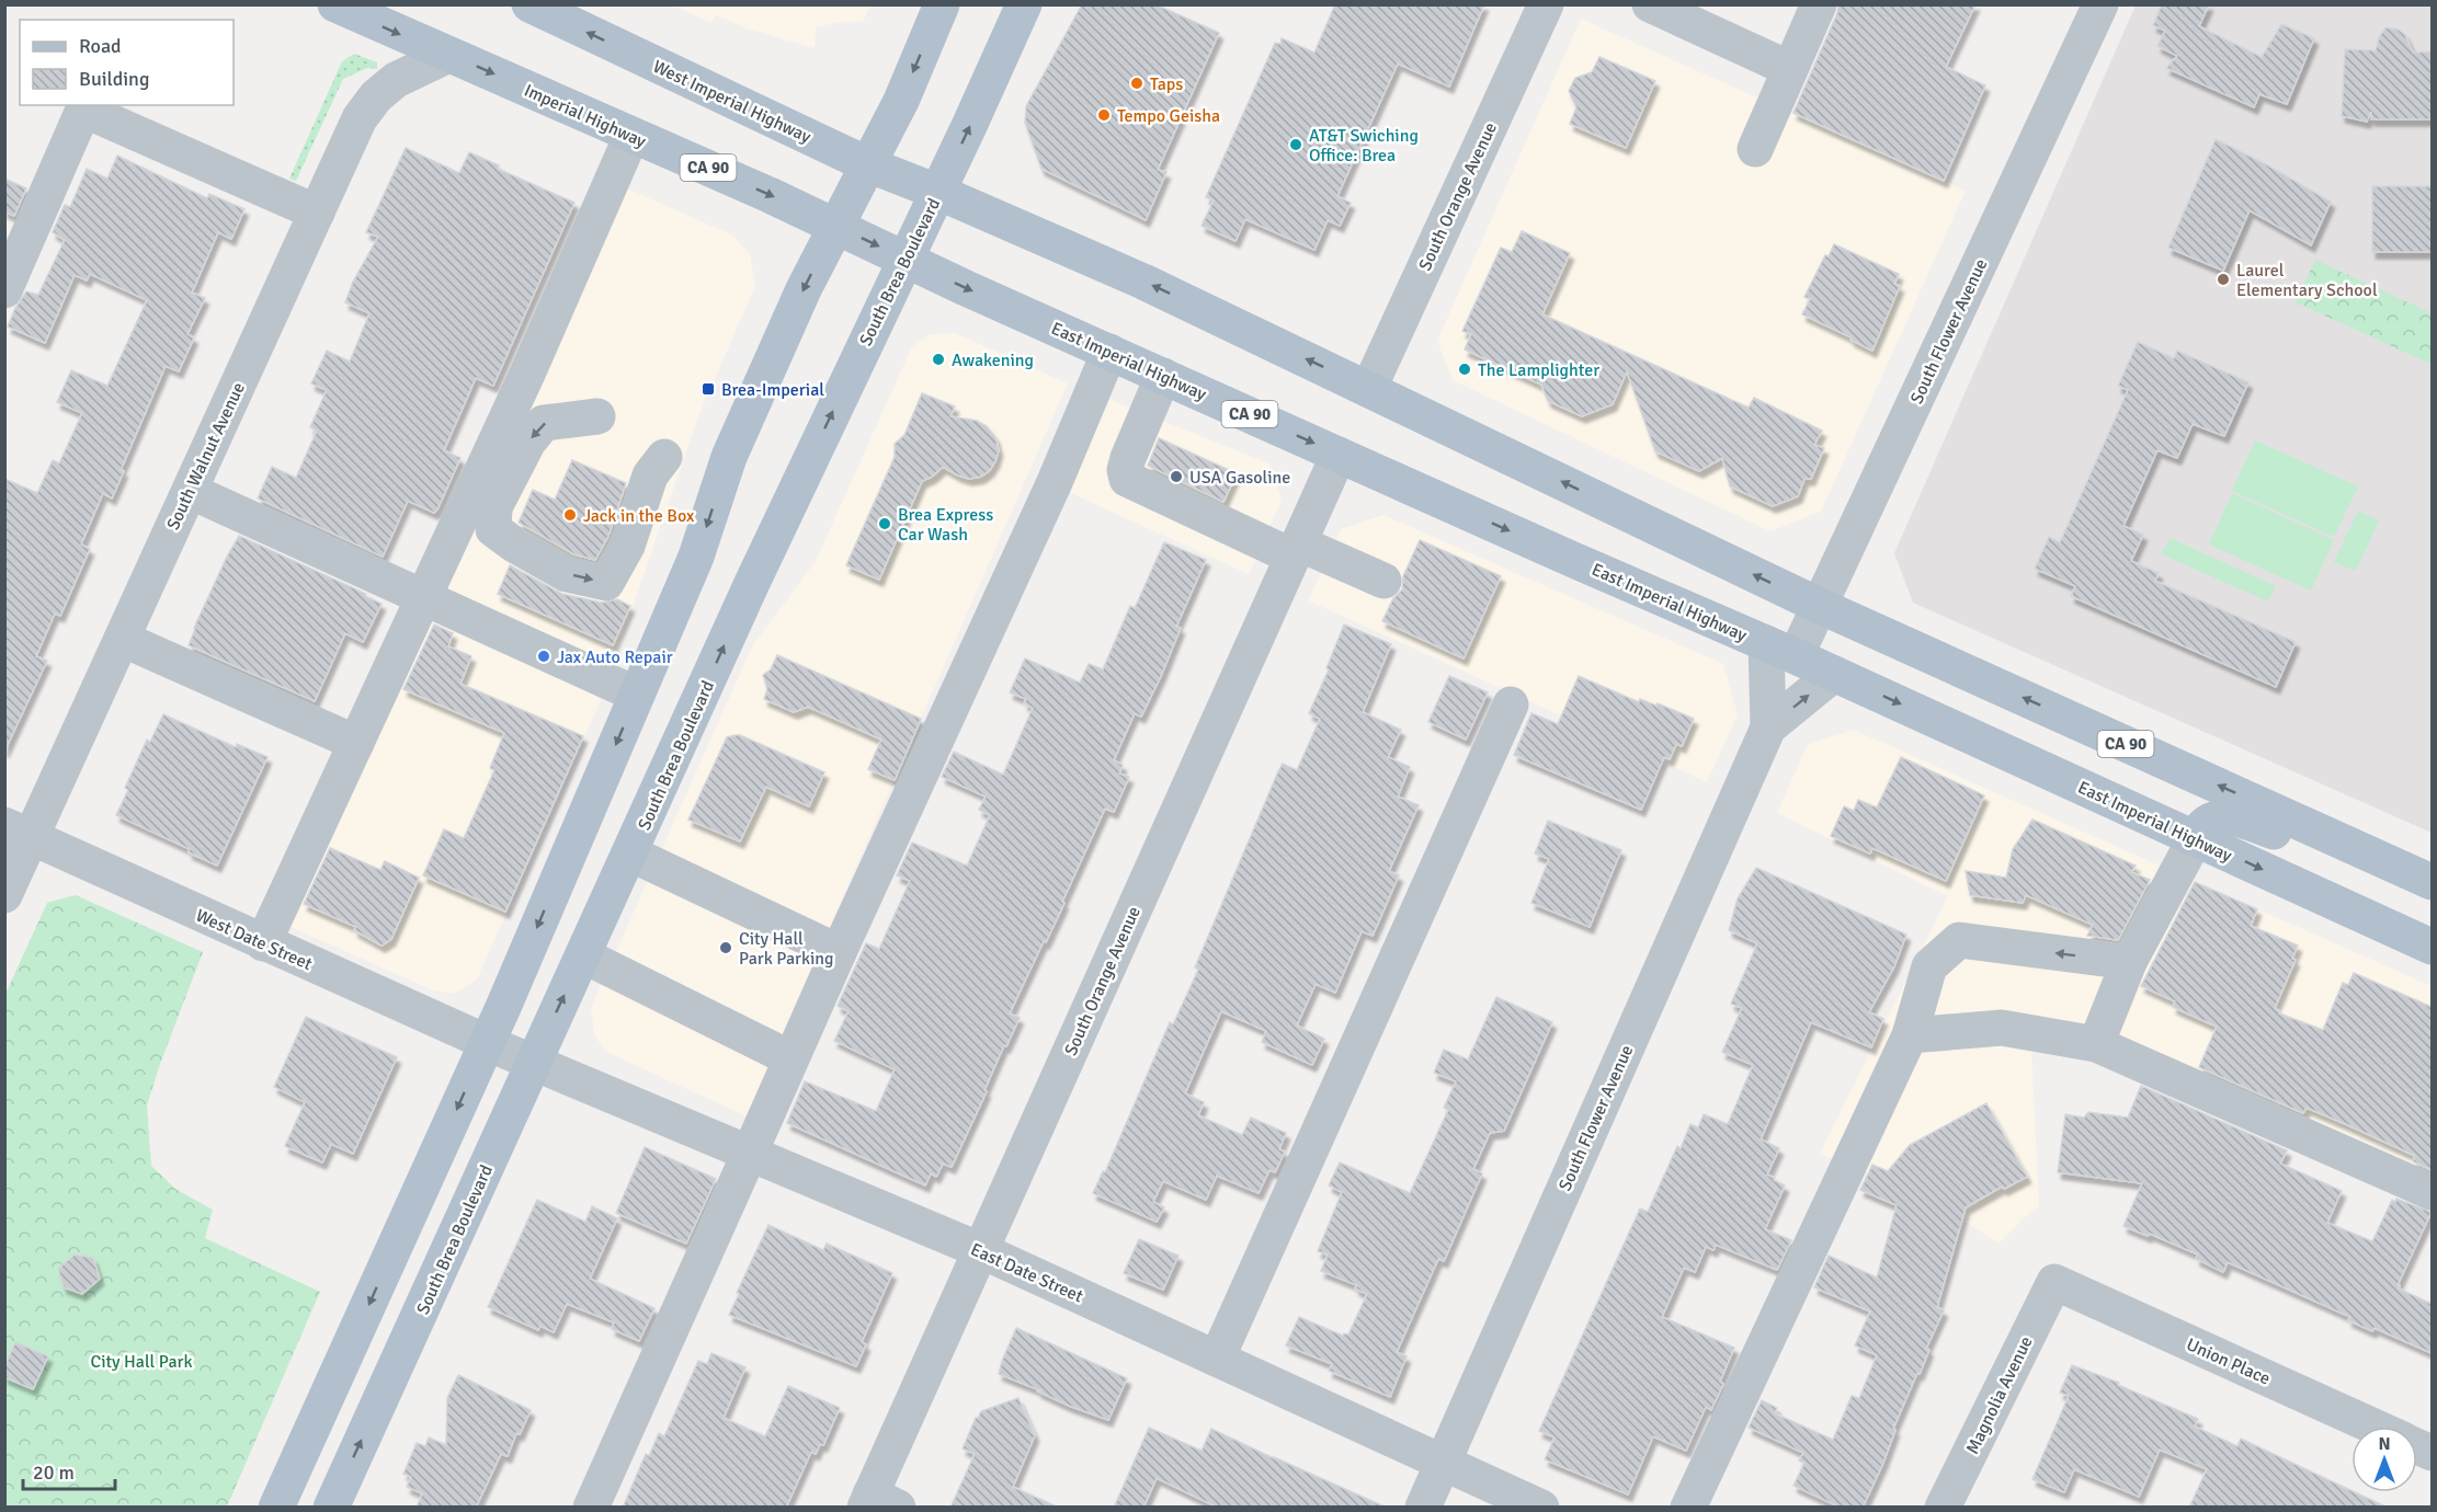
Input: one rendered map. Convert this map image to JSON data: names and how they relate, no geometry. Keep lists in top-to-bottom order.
{
  "streets": {
    "main road": [
      "West Imperial Highway",
      "Imperial Highway",
      "CA 90",
      "South Brea Boulevard",
      "East Imperial Highway"
    ],
    "street": [
      "South Orange Avenue",
      "South Flower Avenue",
      "South Walnut Avenue",
      "West Date Street",
      "East Date Street",
      "Union Place",
      "Magnolia Avenue"
    ]
  },
  "crossings": [
    ["West Imperial Highway", "CA 90"],
    ["West Imperial Highway", "South Brea Boulevard"],
    ["Imperial Highway", "CA 90"],
    ["Imperial Highway", "South Brea Boulevard"],
    ["Imperial Highway", "South Walnut Avenue"],
    ["CA 90", "South Orange Avenue"],
    ["CA 90", "South Brea Boulevard"],
    ["CA 90", "South Flower Avenue"],
    ["CA 90", "East Imperial Highway"],
    ["South Orange Avenue", "East Imperial Highway"],
    ["South Orange Avenue", "East Date Street"],
    ["South Brea Boulevard", "East Imperial Highway"],
    ["South Brea Boulevard", "West Date Street"],
    ["South Brea Boulevard", "East Date Street"],
    ["South Flower Avenue", "East Imperial Highway"],
    ["South Flower Avenue", "East Date Street"],
    ["South Walnut Avenue", "West Date Street"],
    ["West Date Street", "East Date Street"],
    ["Union Place", "Magnolia Avenue"]
  ],
  "one_way": ["West Imperial Highway", "Imperial Highway"],
  "parks": ["City Hall Park"],
  "places": {
    "other": [
      "Taps",
      "Tempo Geisha",
      "AT&T Swiching Office: Brea",
      "Laurel Elementary School",
      "Awakening",
      "The Lamplighter",
      "USA Gasoline",
      "Jack in the Box",
      "Brea Express Car Wash",
      "Jax Auto Repair",
      "City Hall Park Parking"
    ],
    "transit": ["Brea-Imperial"]
  },
  "legend": ["Road", "Building"],
  "scale_bar": "20 m",
  "north": "top"
}
